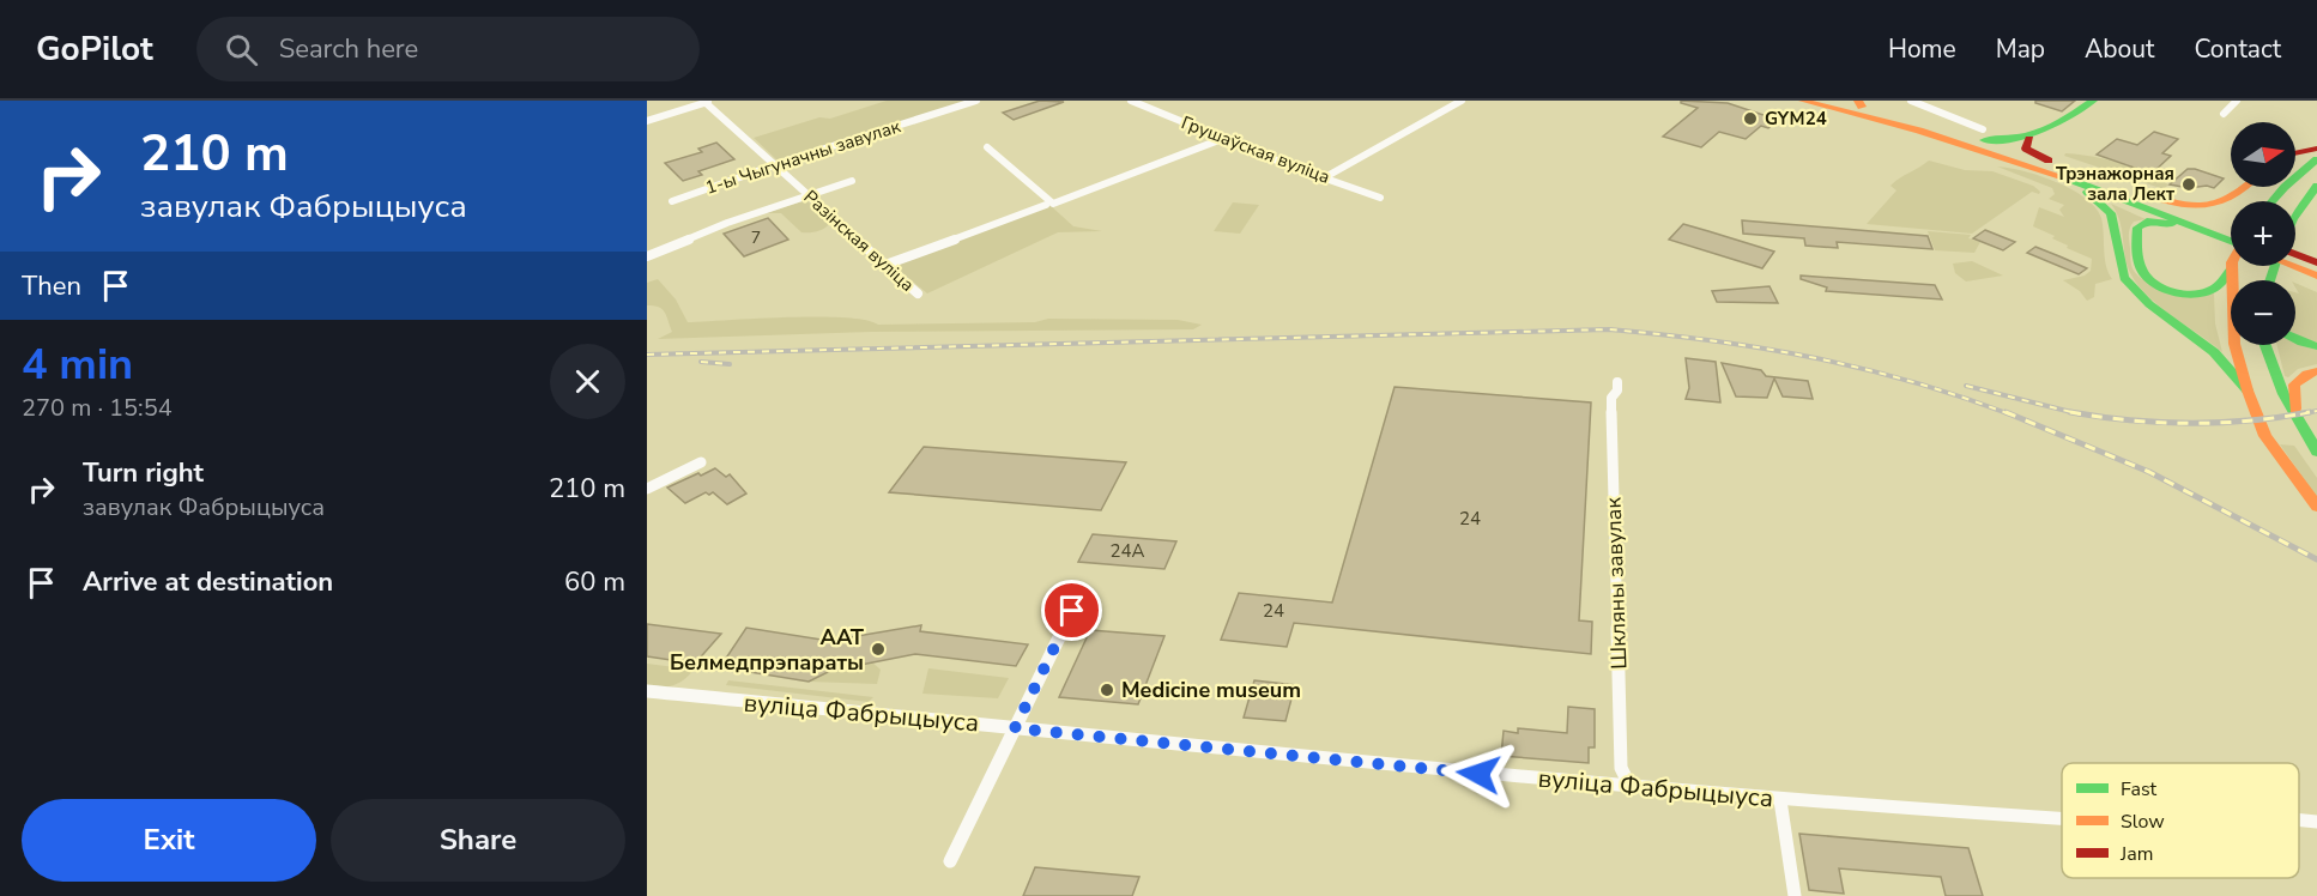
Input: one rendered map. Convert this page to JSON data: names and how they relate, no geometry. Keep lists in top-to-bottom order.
{
  "streets": {
    "street": [
      "Грушаўская вуліца",
      "1-ы Чыгуначны завулак",
      "Разінская вуліца",
      "Шкляны завулак",
      "вуліца Фабрыцыуса"
    ]
  },
  "crossings": [
    ["1-ы Чыгуначны завулак", "Разінская вуліца"],
    ["Шкляны завулак", "вуліца Фабрыцыуса"]
  ],
  "places": [
    "GYM24",
    "Трэнажорная зала Лект",
    "ААТ Белмедпрэпараты",
    "Medicine museum"
  ],
  "house_numbers": [
    "7",
    "24",
    "24А",
    "24"
  ],
  "legend": ["Fast", "Slow", "Jam"],
  "north": "right",
  "page": {
    "header": "GoPilot",
    "search": "Search here",
    "nav": [
      "Home",
      "Map",
      "About",
      "Contact"
    ],
    "turn": ["210 m", "завулак Фабрыцыуса"],
    "map_buttons": ["+", "−"],
    "then": "Then",
    "heading": ["4 min", "270 m · 15:54"],
    "list": [
      {
        "name": "Turn right",
        "note": "завулак Фабрыцыуса",
        "value": "210 m"
      },
      {
        "name": "Arrive at destination",
        "value": "60 m"
      }
    ],
    "buttons": ["Exit", "Share"]
  }
}
